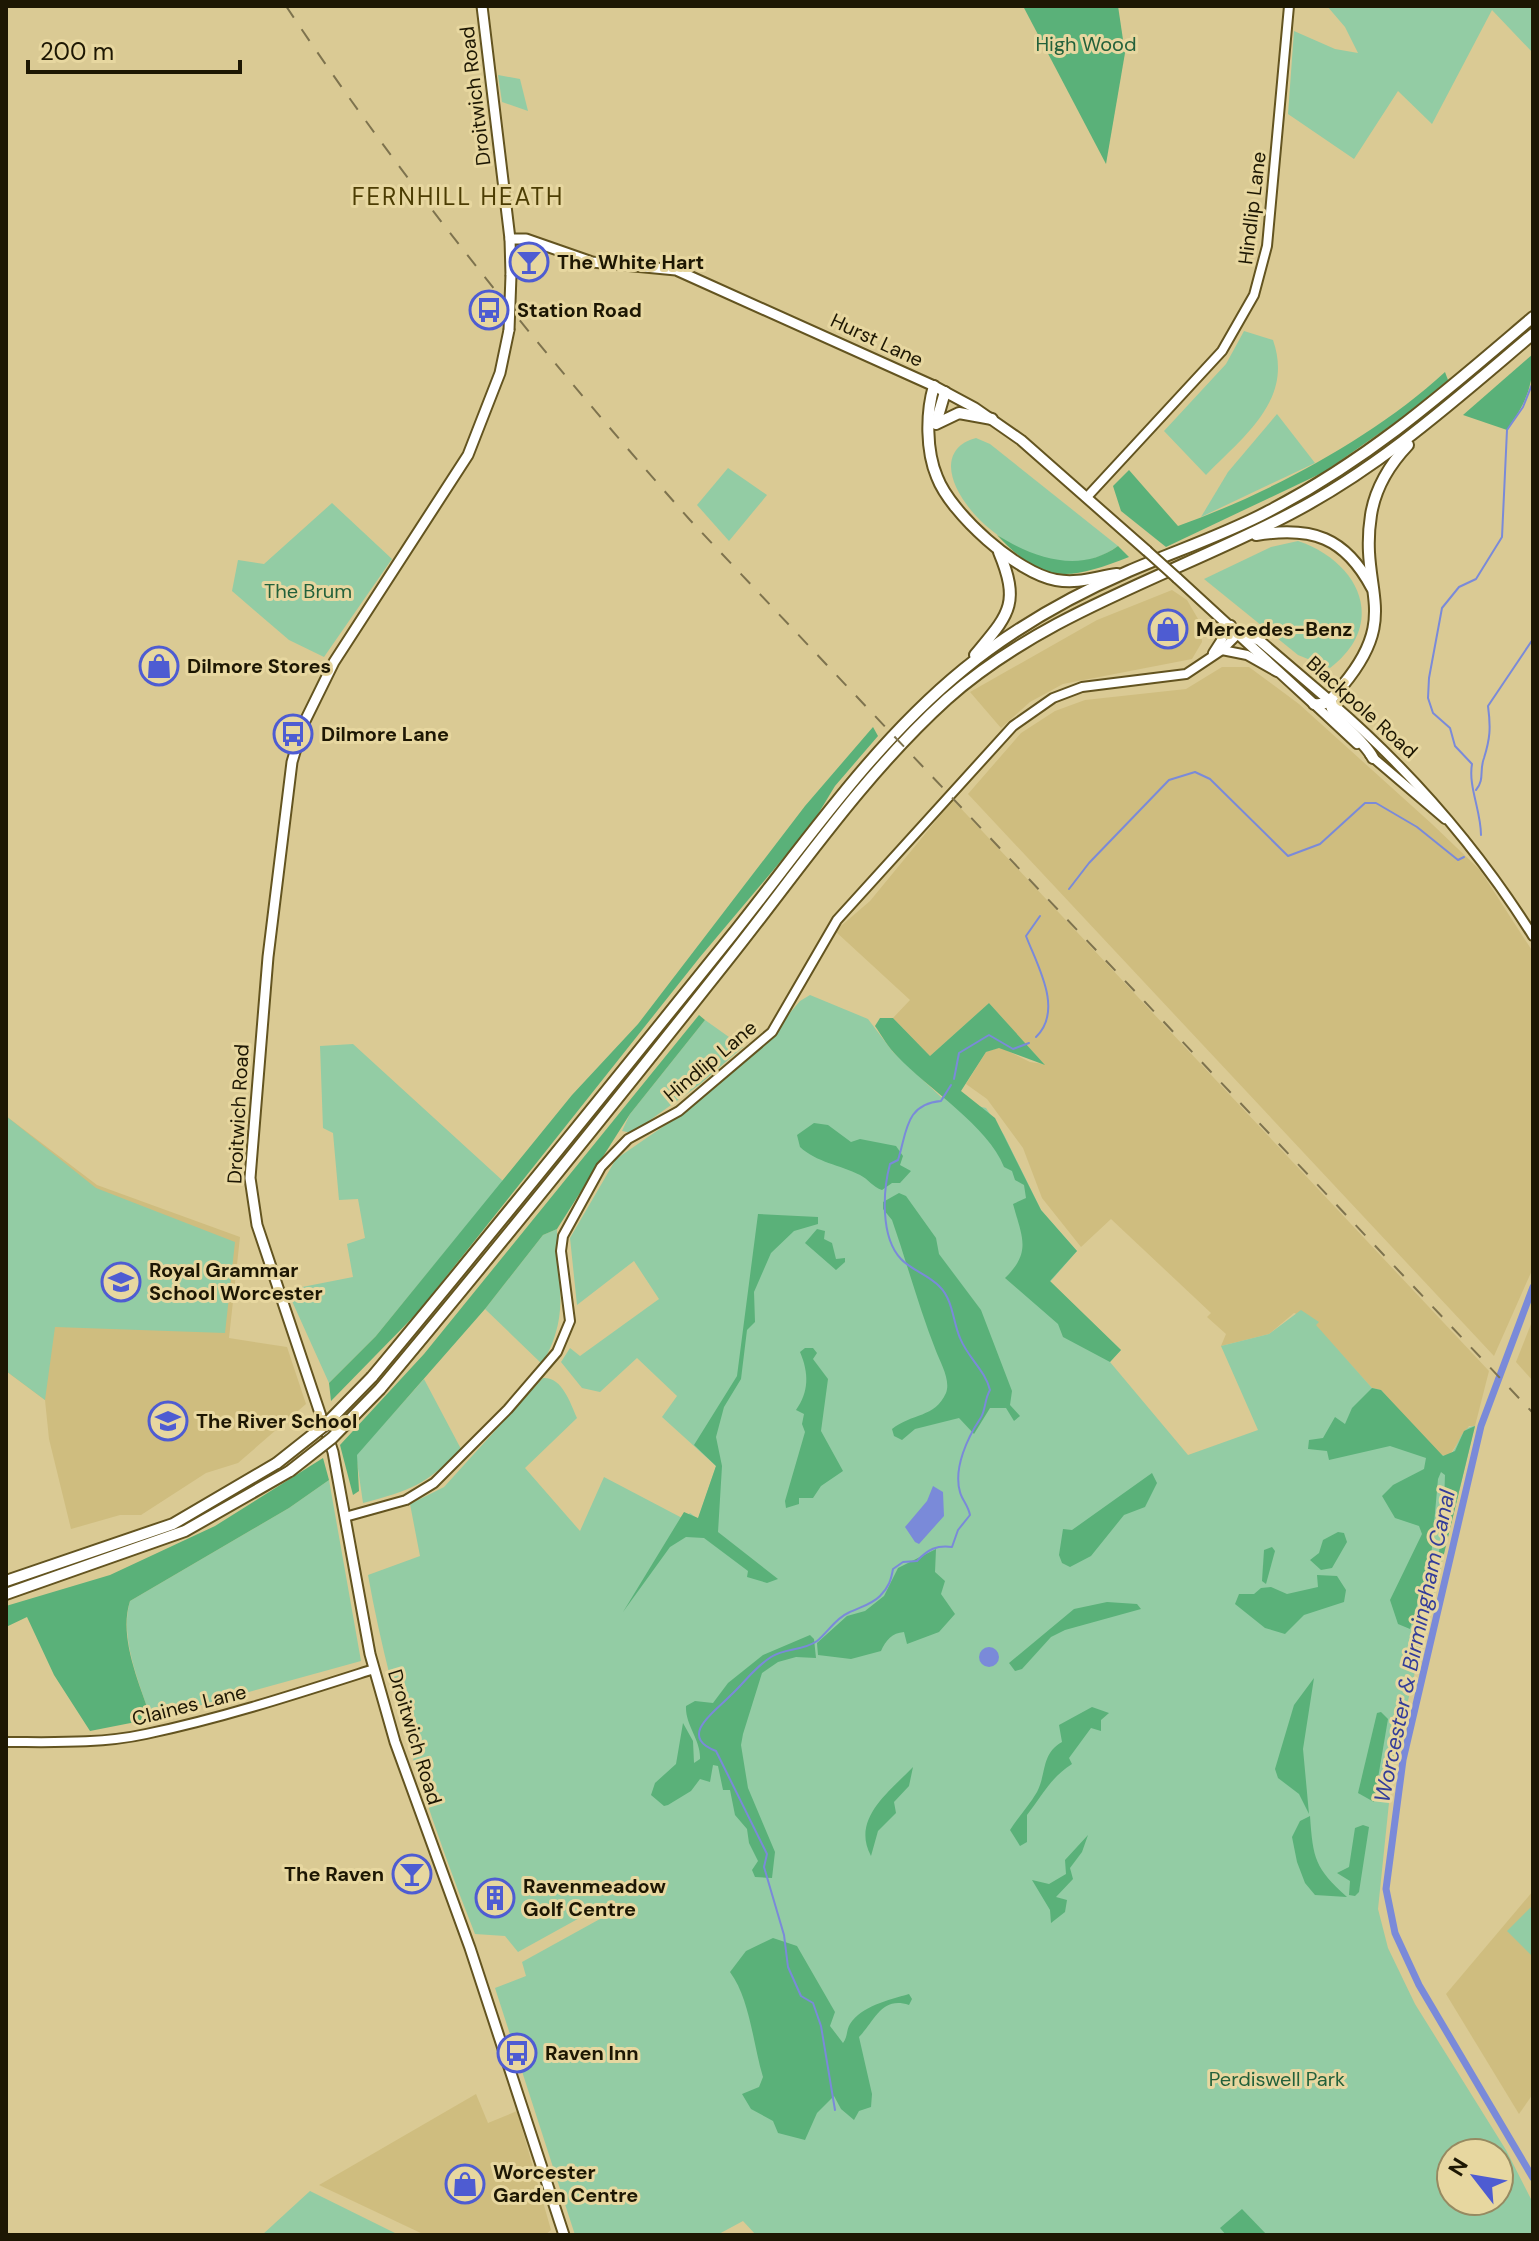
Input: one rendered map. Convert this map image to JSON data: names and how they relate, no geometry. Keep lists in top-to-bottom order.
{
  "streets": {
    "main road": ["Droitwich Road", "Hurst Lane", "Blackpole Road"],
    "street": ["Hindlip Lane", "Claines Lane"]
  },
  "crossings": [
    ["Droitwich Road", "Hindlip Lane"],
    ["Droitwich Road", "Hurst Lane"],
    ["Droitwich Road", "Claines Lane"],
    ["Hindlip Lane", "Hurst Lane"],
    ["Hindlip Lane", "Blackpole Road"],
    ["Hurst Lane", "Blackpole Road"]
  ],
  "districts": ["FERNHILL HEATH"],
  "water": ["Worcester & Birmingham Canal"],
  "parks": ["High Wood", "The Brum", "Perdiswell Park"],
  "places": {
    "bar": ["The White Hart", "The Raven"],
    "bus stop": ["Station Road", "Dilmore Lane", "Raven Inn"],
    "shop": ["Mercedes-Benz", "Dilmore Stores", "Worcester Garden Centre"],
    "school or university": ["Royal Grammar School Worcester", "The River School"],
    "building": ["Ravenmeadow Golf Centre"]
  },
  "scale_bar": "200 m",
  "north": "top left"
}
